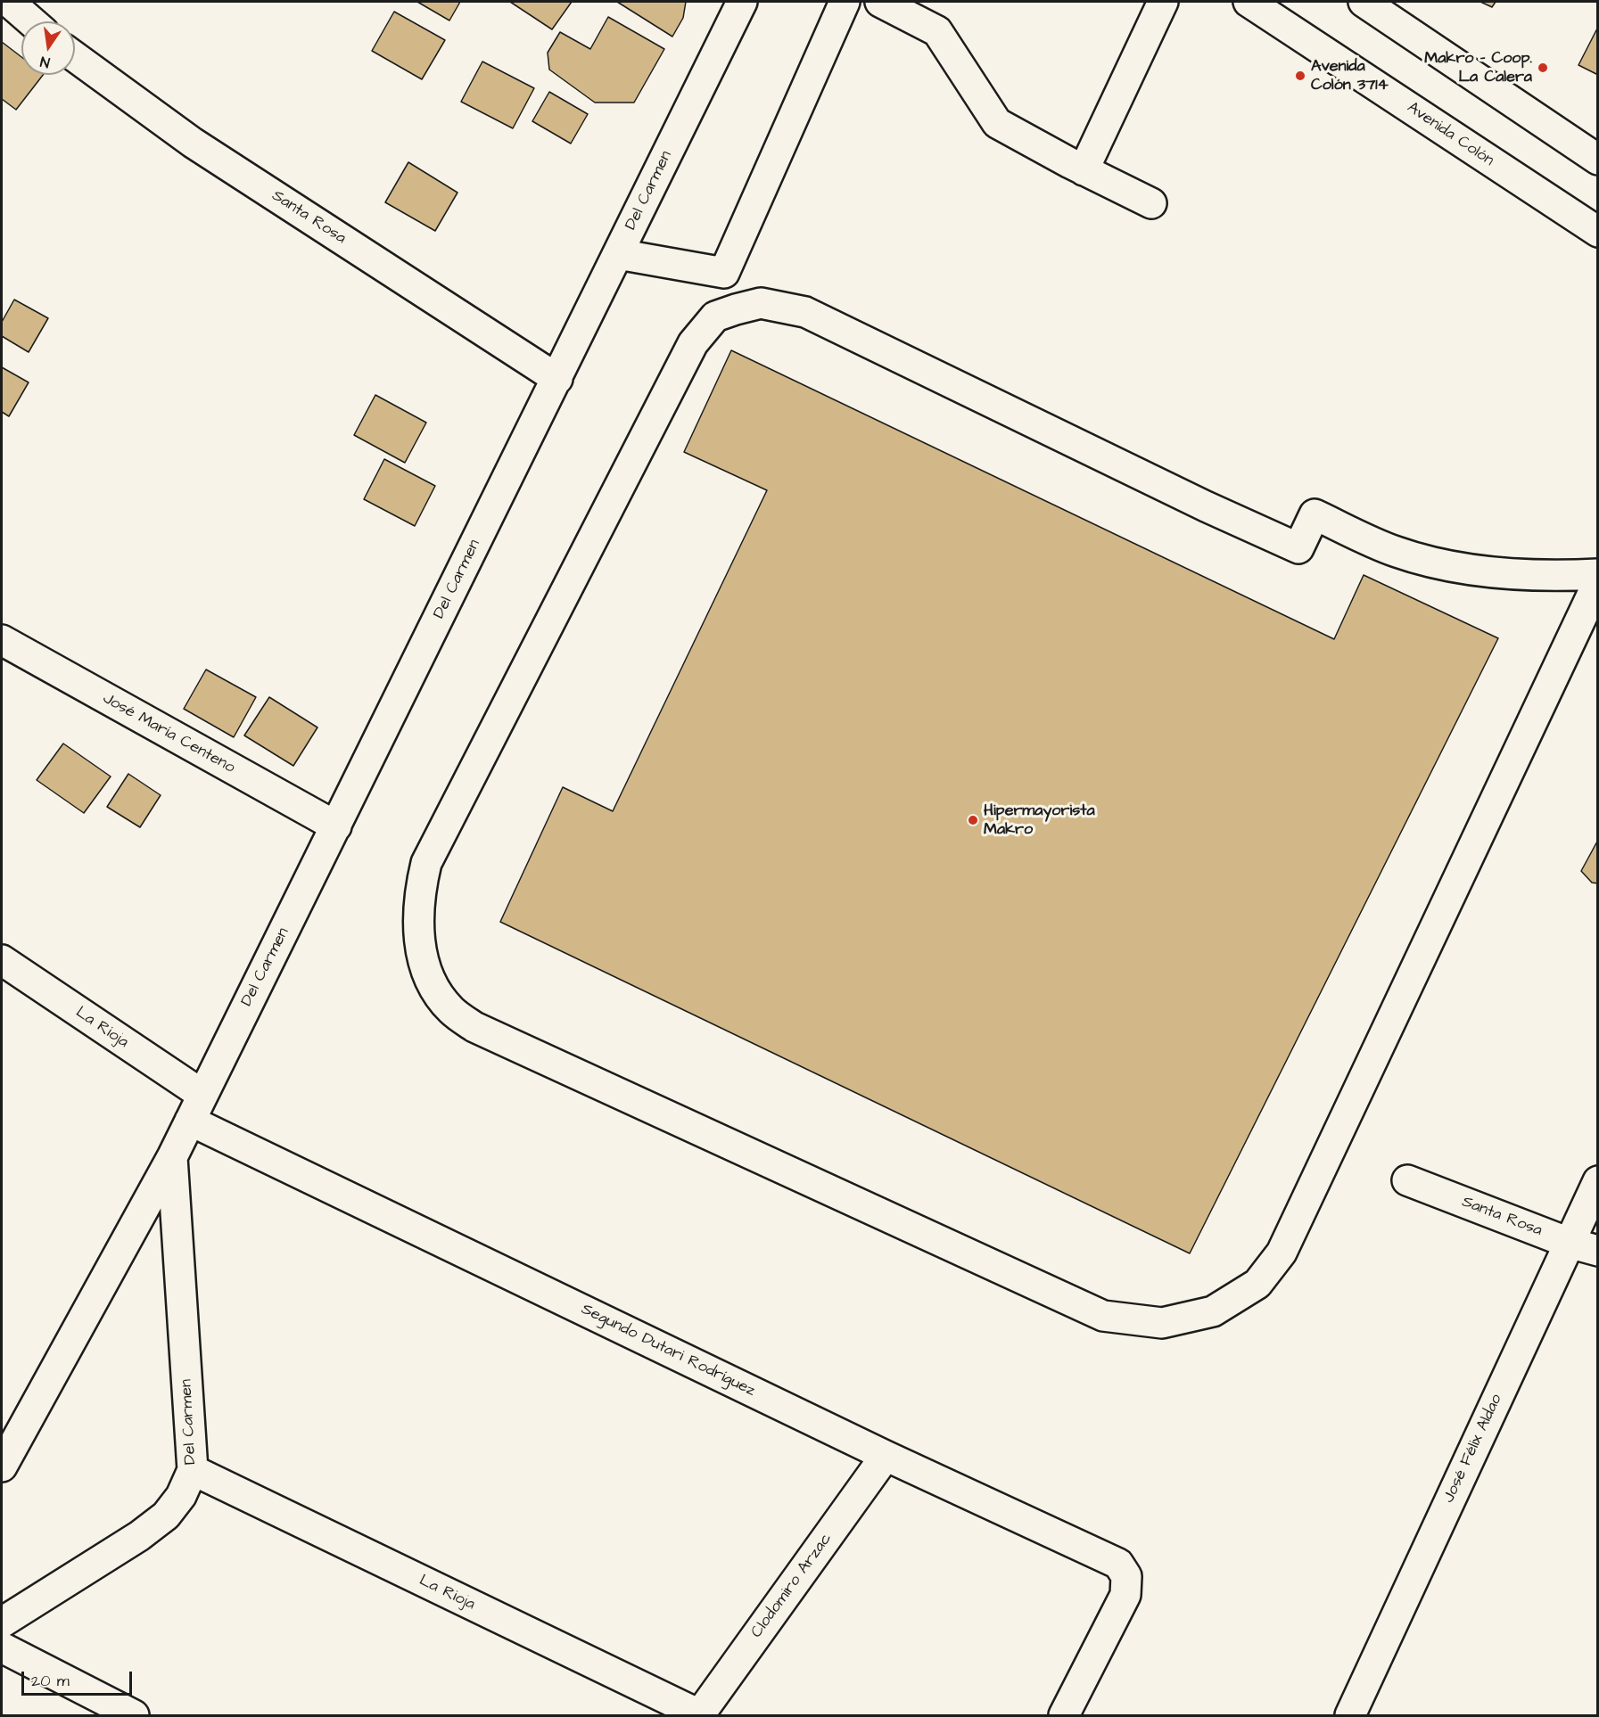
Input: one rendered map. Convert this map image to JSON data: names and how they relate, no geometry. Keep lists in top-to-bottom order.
{
  "streets": {
    "street": [
      "Avenida Colón",
      "Del Carmen",
      "Santa Rosa",
      "José María Centeno",
      "La Rioja",
      "Segundo Dutari Rodríguez",
      "José Félix Aldao",
      "Clodomiro Arzac"
    ]
  },
  "crossings": [
    ["Del Carmen", "Santa Rosa"],
    ["Del Carmen", "José María Centeno"],
    ["Del Carmen", "La Rioja"],
    ["Del Carmen", "Segundo Dutari Rodríguez"],
    ["Santa Rosa", "José Félix Aldao"],
    ["La Rioja", "Clodomiro Arzac"],
    ["Segundo Dutari Rodríguez", "Clodomiro Arzac"]
  ],
  "places": ["Makro - Coop. La Calera", "Avenida Colón 3714", "Hipermayorista Makro"],
  "scale_bar": "20 m",
  "north": "bottom"
}
